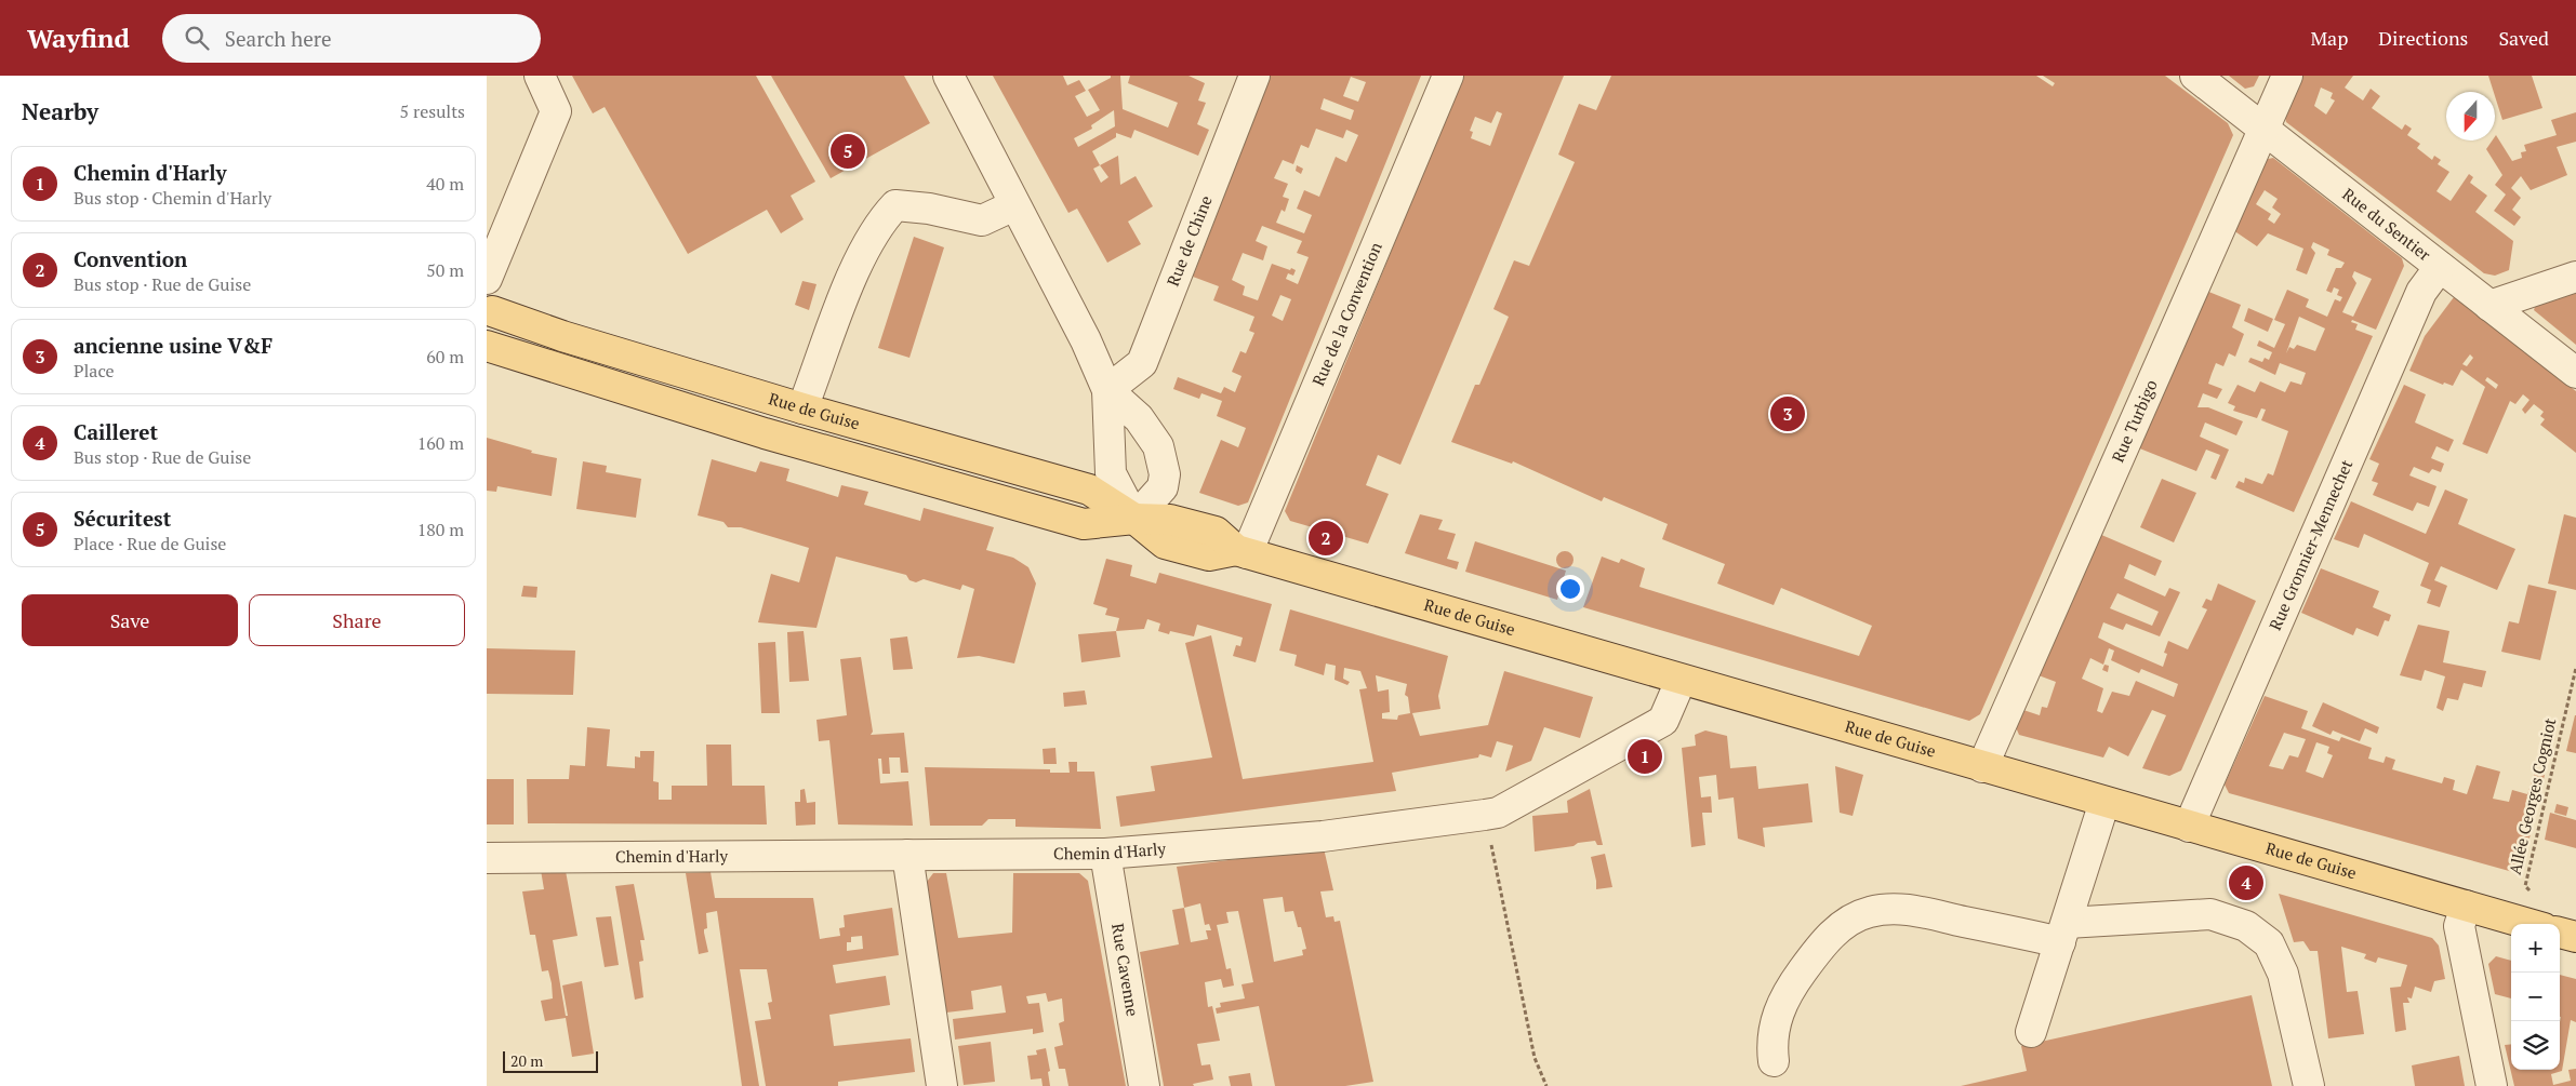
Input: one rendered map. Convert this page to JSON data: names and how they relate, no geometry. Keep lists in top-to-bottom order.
{
  "streets": {
    "main road": ["Rue de Guise"],
    "street": [
      "Rue du Sentier",
      "Rue de Chine",
      "Rue de la Convention",
      "Rue Turbigo",
      "Rue Gronnier-Mennechet",
      "Chemin d'Harly",
      "Rue Cavenne"
    ],
    "path": ["Allée Georges Cogniot"]
  },
  "crossings": [
    ["Rue du Sentier", "Rue Turbigo"],
    ["Rue du Sentier", "Rue Gronnier-Mennechet"],
    ["Rue de la Convention", "Rue de Guise"],
    ["Rue de Guise", "Rue Turbigo"],
    ["Rue de Guise", "Rue Gronnier-Mennechet"],
    ["Rue de Guise", "Chemin d'Harly"],
    ["Chemin d'Harly", "Rue Cavenne"]
  ],
  "scale_bar": "20 m",
  "north": "bottom",
  "page": {
    "header": "Wayfind",
    "search": "Search here",
    "nav": ["Map", "Directions", "Saved"],
    "heading": ["Nearby", "5 results"],
    "pins": [
      "5",
      "3",
      "2",
      "1",
      "4"
    ],
    "list": [
      {
        "mark": "1",
        "name": "Chemin d'Harly",
        "note": "Bus stop · Chemin d'Harly",
        "value": "40 m"
      },
      {
        "mark": "2",
        "name": "Convention",
        "note": "Bus stop · Rue de Guise",
        "value": "50 m"
      },
      {
        "mark": "3",
        "name": "ancienne usine V&F",
        "note": "Place",
        "value": "60 m"
      },
      {
        "mark": "4",
        "name": "Cailleret",
        "note": "Bus stop · Rue de Guise",
        "value": "160 m"
      },
      {
        "mark": "5",
        "name": "Sécuritest",
        "note": "Place · Rue de Guise",
        "value": "180 m"
      }
    ],
    "buttons": ["Save", "Share"],
    "map_buttons": ["+", "−"],
    "scale": "20 m"
  }
}
